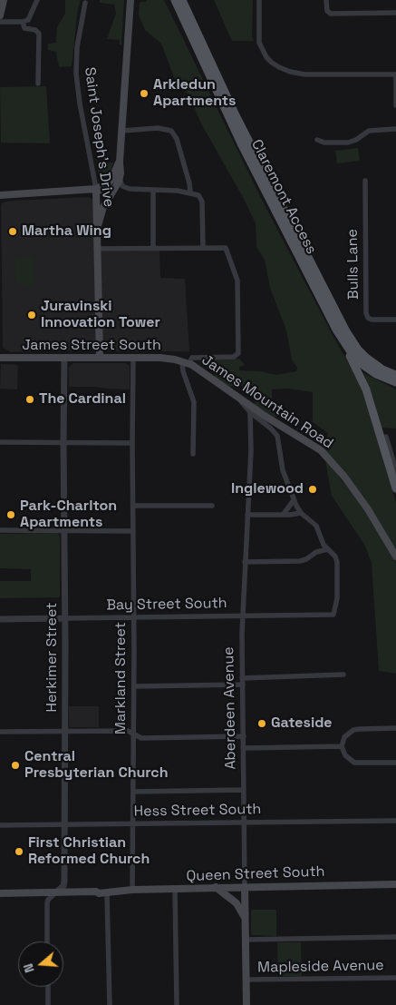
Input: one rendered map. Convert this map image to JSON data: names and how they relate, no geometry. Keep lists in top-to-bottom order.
{
  "streets": {
    "main road": [
      "Saint Joseph's Drive",
      "Claremont Access",
      "James Street South",
      "James Mountain Road",
      "Aberdeen Avenue",
      "Queen Street South"
    ],
    "street": [
      "Bulls Lane",
      "Bay Street South",
      "Herkimer Street",
      "Markland Street",
      "Hess Street South",
      "Mapleside Avenue"
    ]
  },
  "crossings": [
    ["Saint Joseph's Drive", "James Street South"],
    ["James Street South", "James Mountain Road"],
    ["James Street South", "Herkimer Street"],
    ["James Street South", "Markland Street"],
    ["Bay Street South", "Herkimer Street"],
    ["Bay Street South", "Markland Street"],
    ["Bay Street South", "Aberdeen Avenue"],
    ["Herkimer Street", "Hess Street South"],
    ["Herkimer Street", "Queen Street South"],
    ["Markland Street", "Hess Street South"],
    ["Markland Street", "Queen Street South"],
    ["Aberdeen Avenue", "Hess Street South"],
    ["Aberdeen Avenue", "Queen Street South"],
    ["Aberdeen Avenue", "Mapleside Avenue"]
  ],
  "places": [
    "Arkledun Apartments",
    "Martha Wing",
    "Juravinski Innovation Tower",
    "The Cardinal",
    "Inglewood",
    "Park-Charlton Apartments",
    "Gateside",
    "Central Presbyterian Church",
    "First Christian Reformed Church"
  ],
  "north": "left"
}
